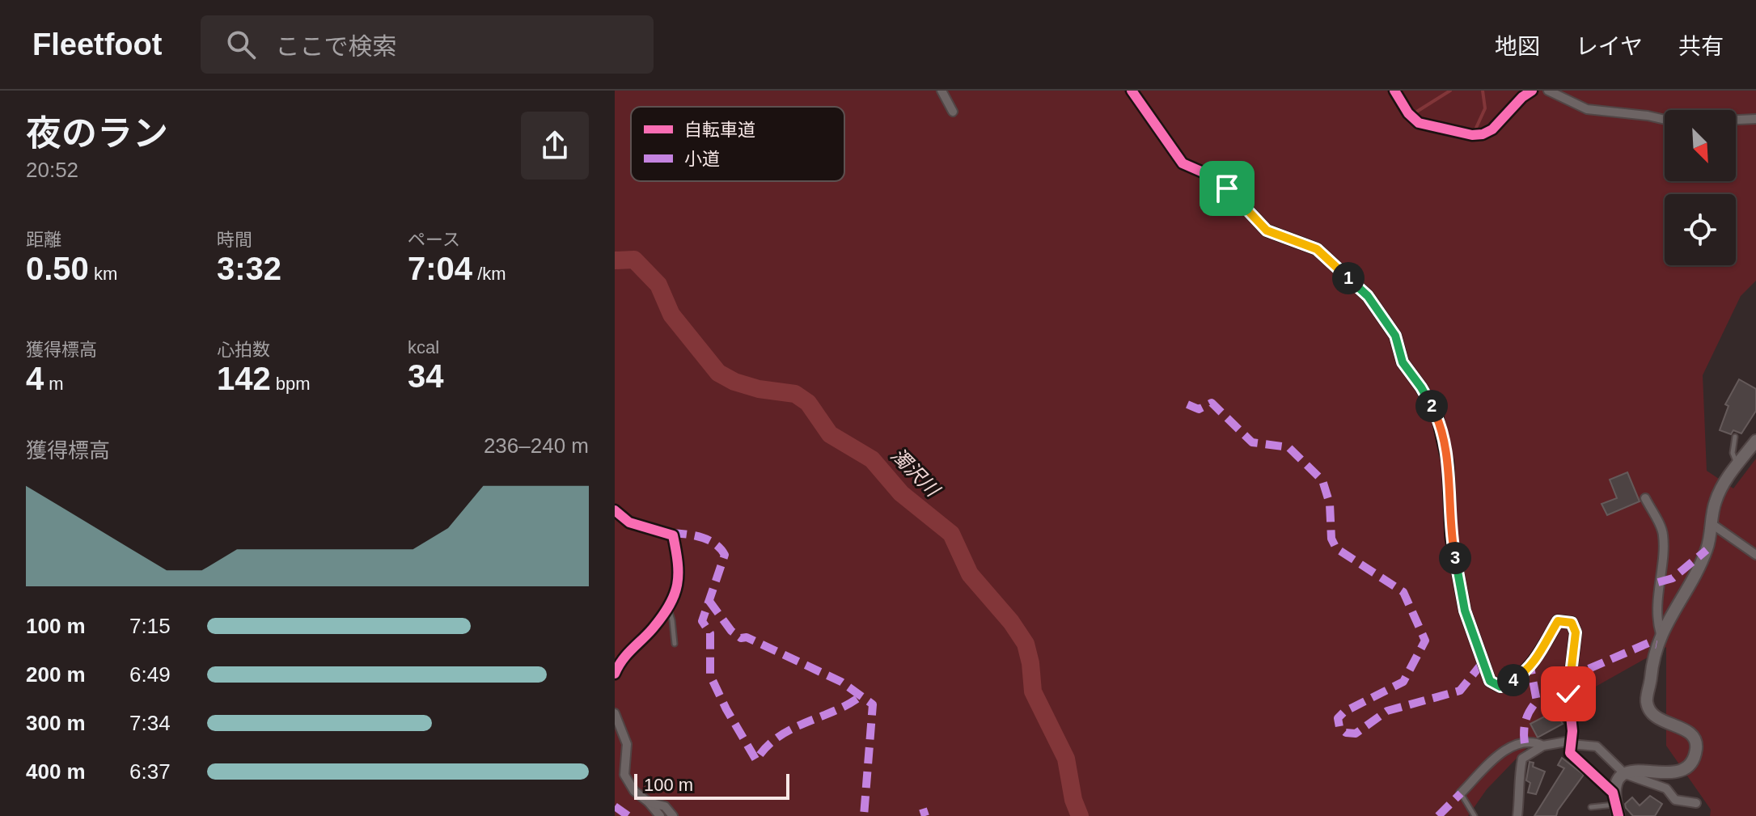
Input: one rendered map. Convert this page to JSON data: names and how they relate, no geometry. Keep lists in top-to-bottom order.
{
  "water": ["濁沢川"],
  "legend": ["自転車道", "小道"],
  "scale_bar": "100 m",
  "north": "bottom right",
  "page": {
    "header": "Fleetfoot",
    "search": "ここで検索",
    "nav": ["地図", "レイヤ", "共有"],
    "heading": ["夜のラン", "20:52"],
    "stats": [
      ["距離", "0.50 km"],
      ["時間", "3:32"],
      ["ペース", "7:04 /km"],
      ["獲得標高", "4 m"],
      ["心拍数", "142 bpm"],
      ["kcal", "34"]
    ],
    "pins": [
      "1",
      "2",
      "3",
      "4"
    ],
    "chart": ["獲得標高", "236–240 m"],
    "list": [
      {
        "name": "100 m",
        "note": "7:15"
      },
      {
        "name": "200 m",
        "note": "6:49"
      },
      {
        "name": "300 m",
        "note": "7:34"
      },
      {
        "name": "400 m",
        "note": "6:37"
      }
    ],
    "scale": "100 m"
  }
}
